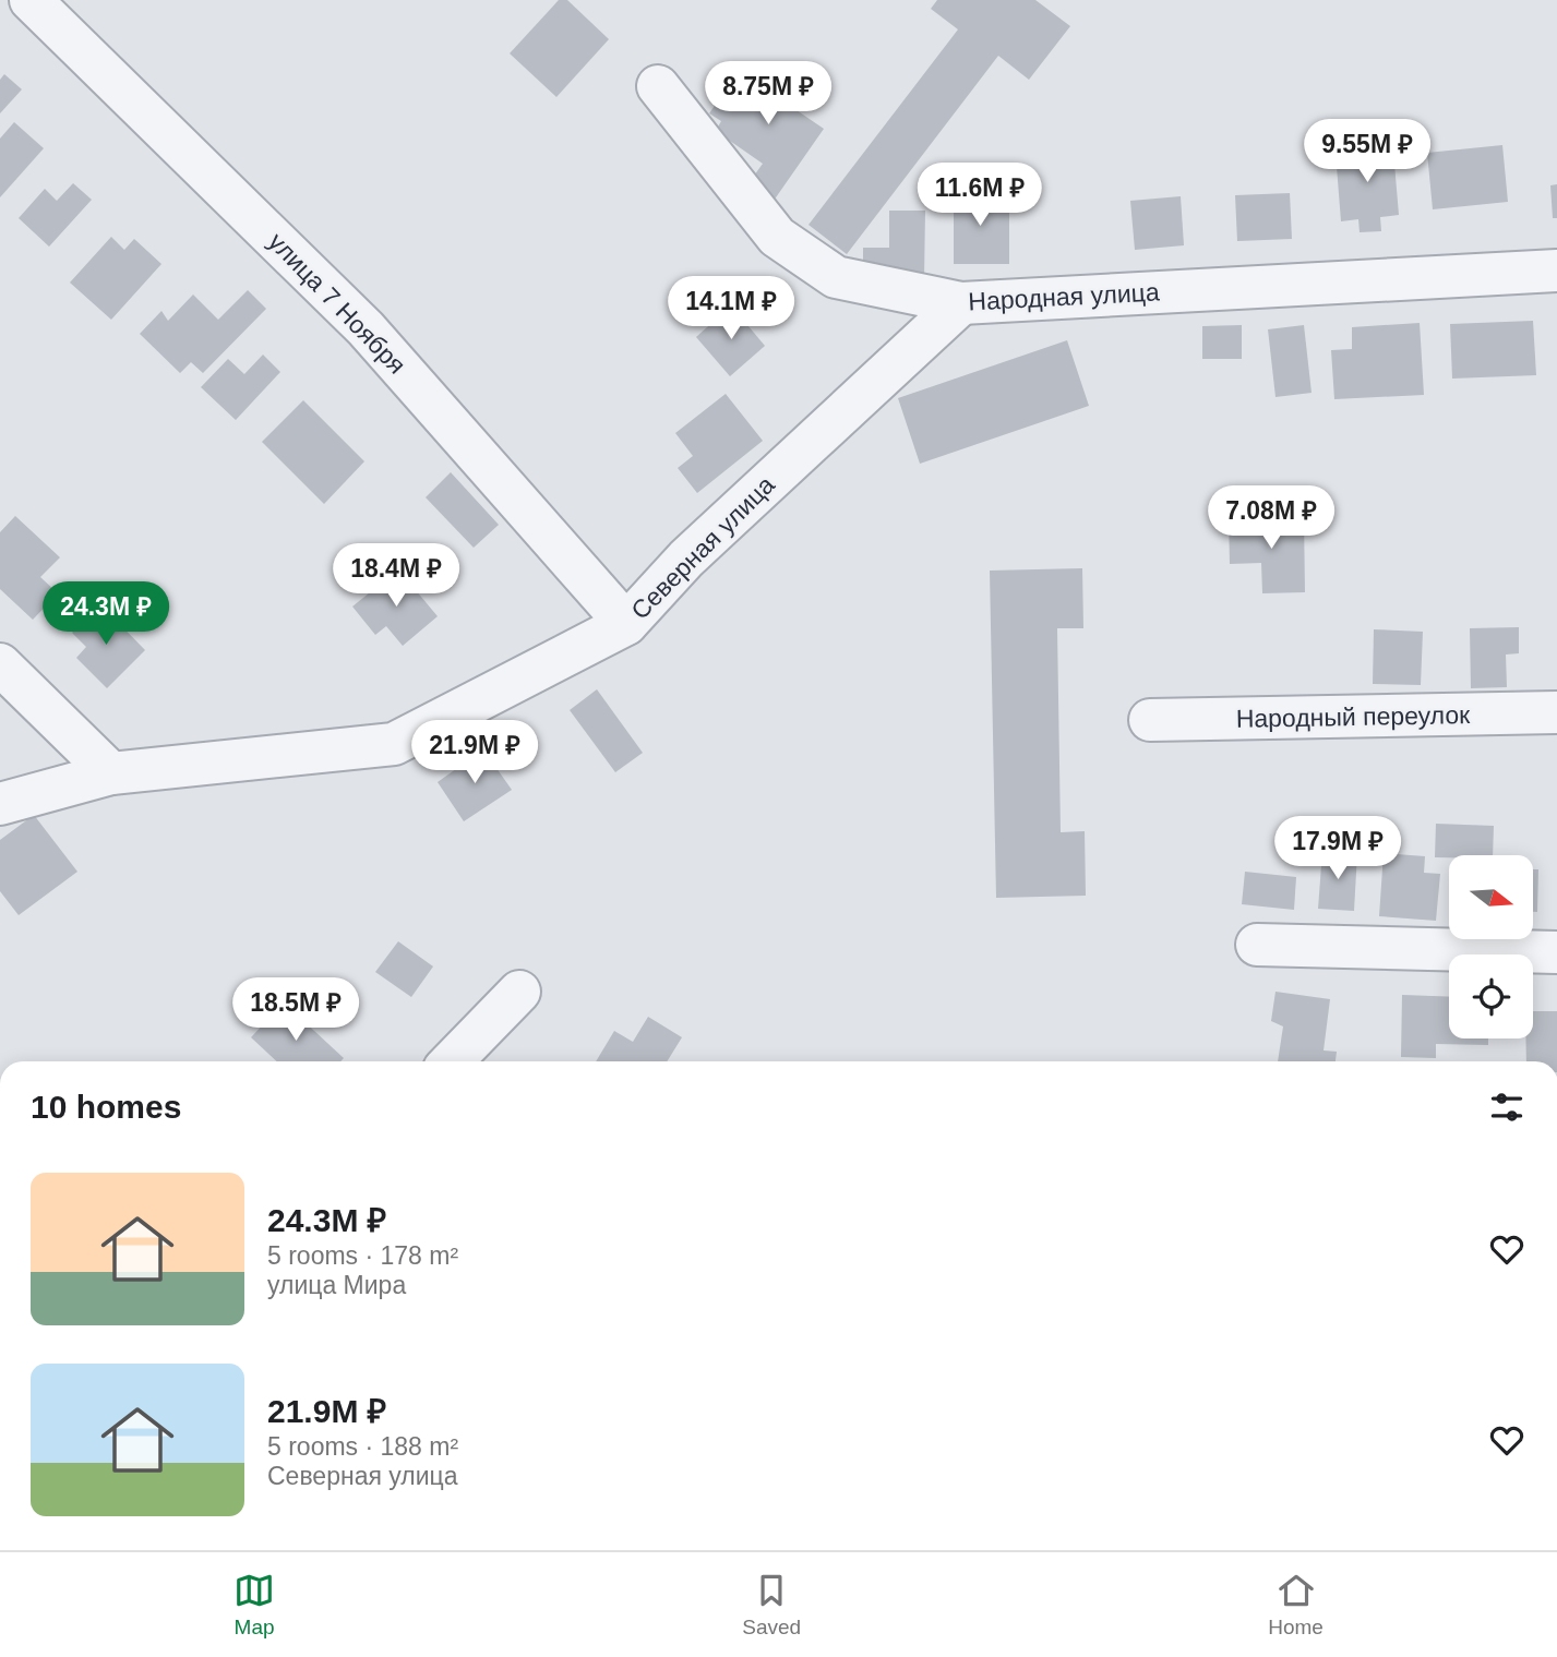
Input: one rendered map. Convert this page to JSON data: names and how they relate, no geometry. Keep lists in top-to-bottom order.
{
  "streets": {
    "street": [
      "Народная улица",
      "улица 7 Ноября",
      "Северная улица",
      "Народный переулок"
    ]
  },
  "crossings": [
    ["Народная улица", "Северная улица"],
    ["улица 7 Ноября", "Северная улица"]
  ],
  "north": "right",
  "page": {
    "price": [
      "8.75M ₽",
      "9.55M ₽",
      "11.6M ₽",
      "14.1M ₽",
      "7.08M ₽",
      "18.4M ₽",
      "24.3M ₽",
      "21.9M ₽",
      "17.9M ₽",
      "18.5M ₽"
    ],
    "heading": "10 homes",
    "list": [
      {
        "name": "24.3M ₽",
        "note": "5 rooms · 178 m² · улица Мира"
      },
      {
        "name": "21.9M ₽",
        "note": "5 rooms · 188 m² · Северная улица"
      }
    ],
    "tabs": ["Map", "Saved", "Home"]
  }
}
